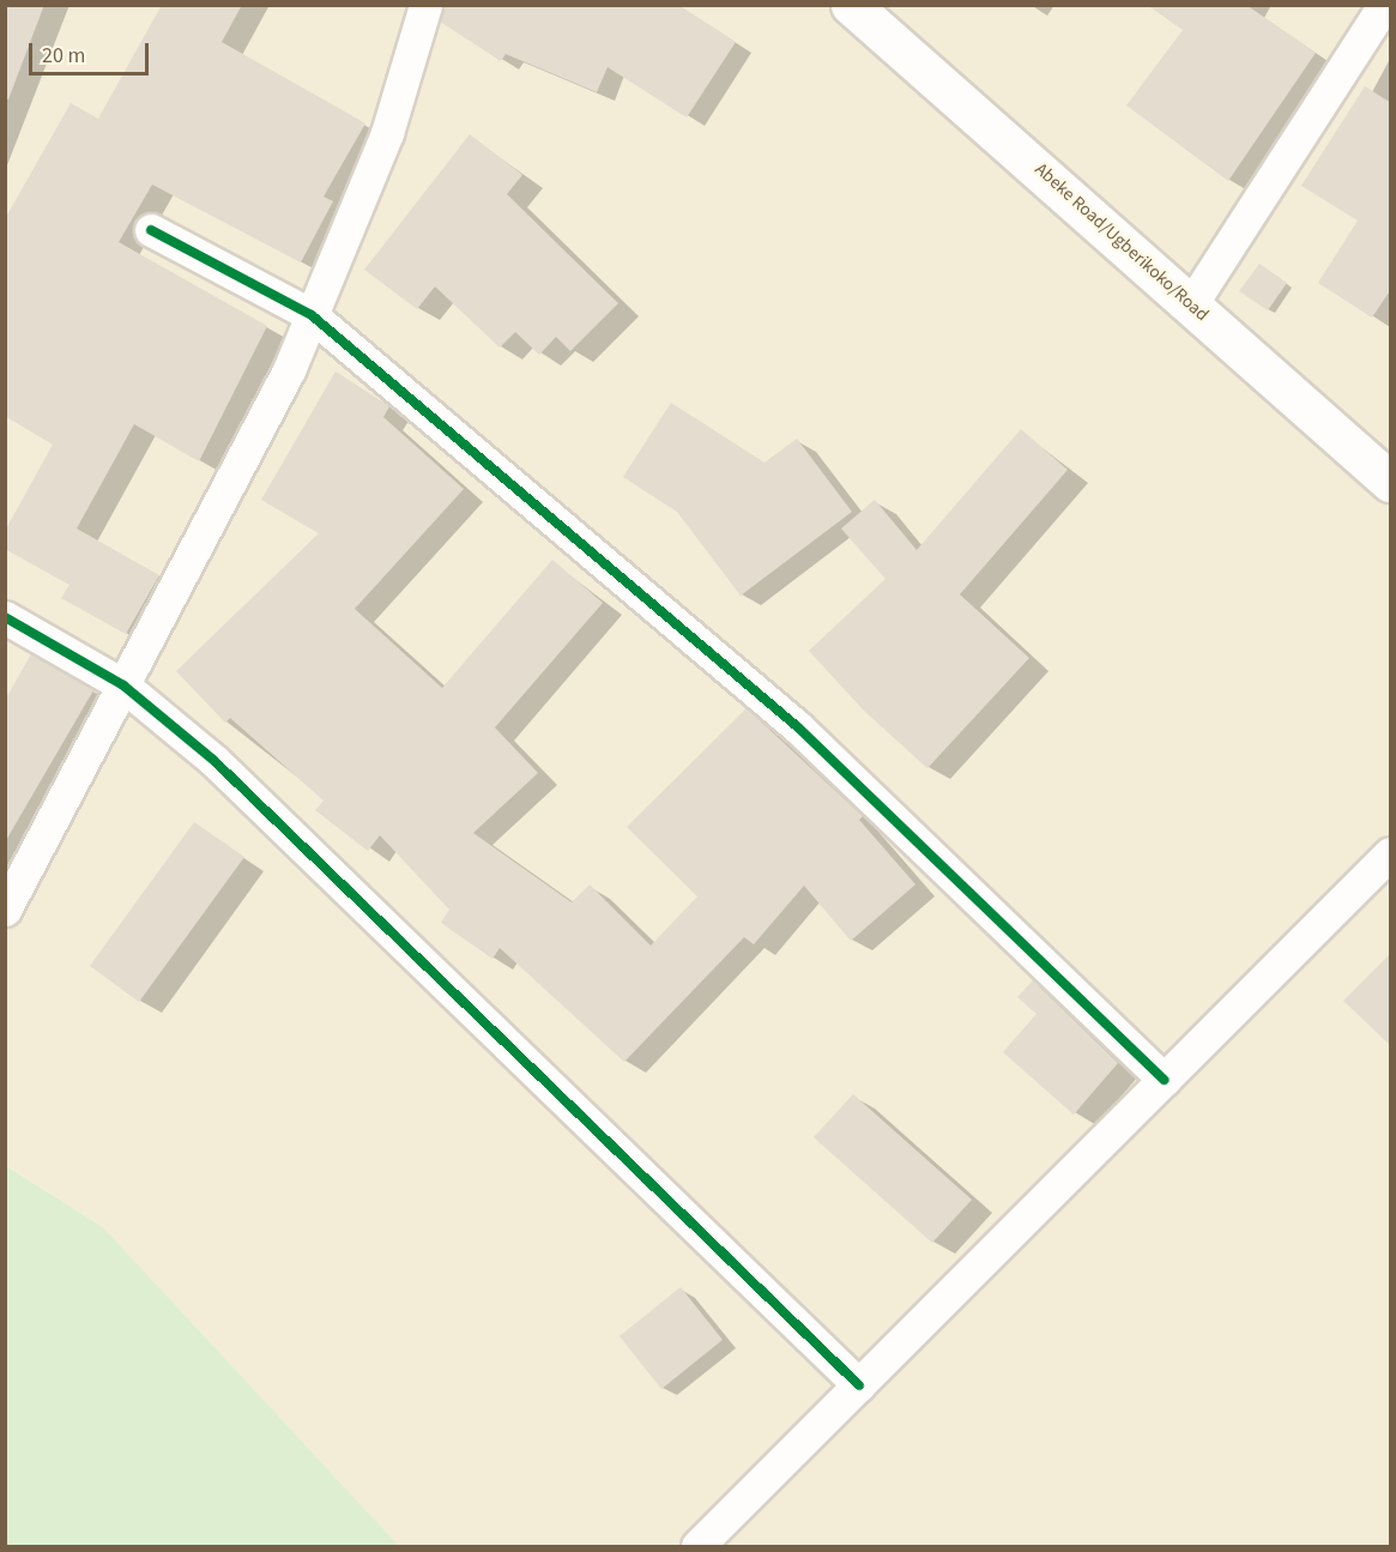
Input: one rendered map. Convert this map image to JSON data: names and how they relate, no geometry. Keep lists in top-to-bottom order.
{
  "streets": {
    "street": ["Abeke Road/Ugberikoko/Road"]
  },
  "scale_bar": "20 m"
}
